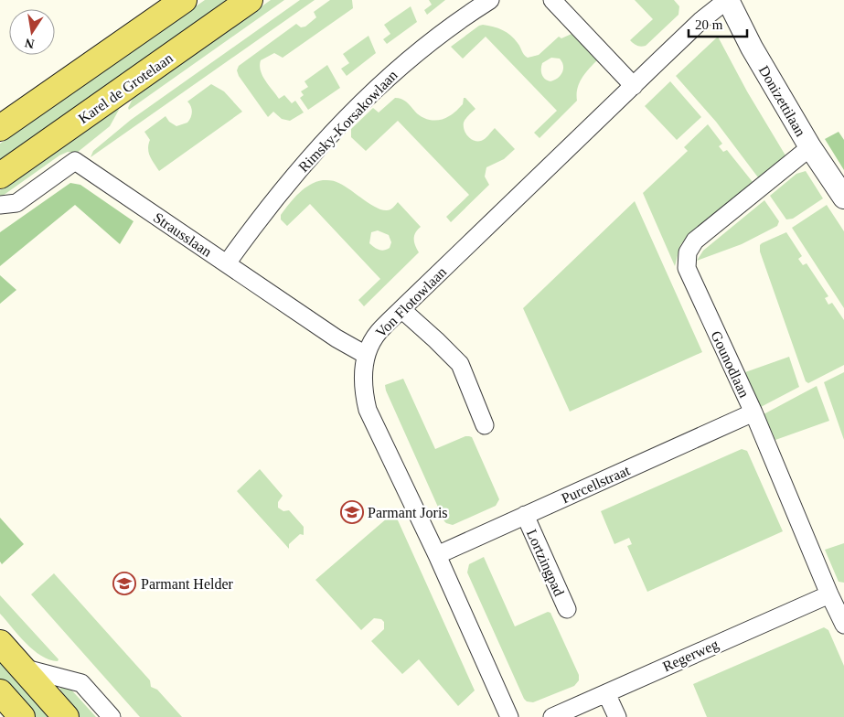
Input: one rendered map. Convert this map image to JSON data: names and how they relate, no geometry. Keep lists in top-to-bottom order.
{
  "streets": {
    "main road": ["Karel de Grotelaan"],
    "street": [
      "Donizettilaan",
      "Rimsky-Korsakowlaan",
      "Strausslaan",
      "Von Flotowlaan",
      "Gounodlaan",
      "Purcellstraat",
      "Lortzingpad",
      "Regerweg"
    ]
  },
  "crossings": [
    ["Donizettilaan", "Von Flotowlaan"],
    ["Donizettilaan", "Gounodlaan"],
    ["Rimsky-Korsakowlaan", "Strausslaan"],
    ["Strausslaan", "Von Flotowlaan"],
    ["Von Flotowlaan", "Purcellstraat"],
    ["Gounodlaan", "Purcellstraat"],
    ["Gounodlaan", "Regerweg"],
    ["Purcellstraat", "Lortzingpad"]
  ],
  "places": {
    "school or university": ["Parmant Joris", "Parmant Helder"]
  },
  "scale_bar": "20 m",
  "north": "bottom"
}
